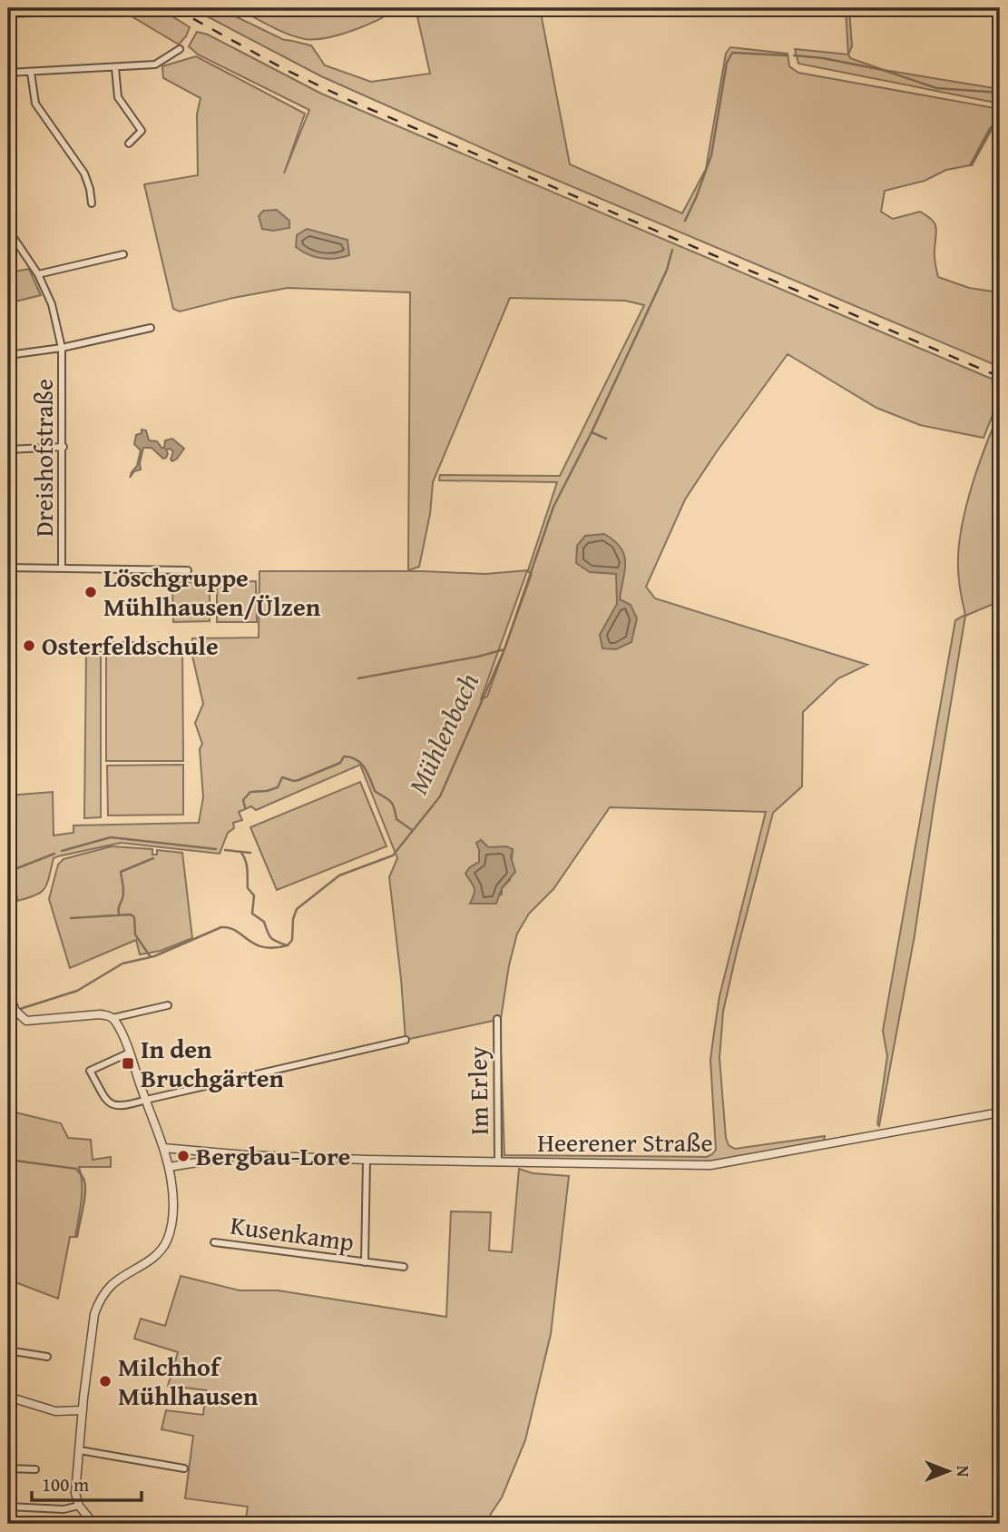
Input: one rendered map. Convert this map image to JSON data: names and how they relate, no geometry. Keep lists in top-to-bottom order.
{
  "streets": {
    "street": [
      "Dreishofstraße",
      "Im Erley",
      "Heerener Straße",
      "Kusenkamp"
    ]
  },
  "crossings": [
    ["Im Erley", "Heerener Straße"],
    ["Heerener Straße", "Kusenkamp"]
  ],
  "water": ["Mühlenbach"],
  "places": {
    "other": [
      "Löschgruppe Mühlhausen/Ülzen",
      "Osterfeldschule",
      "Bergbau-Lore",
      "Milchhof Mühlhausen"
    ],
    "transit": ["In den Bruchgärten"]
  },
  "scale_bar": "100 m",
  "north": "right"
}
